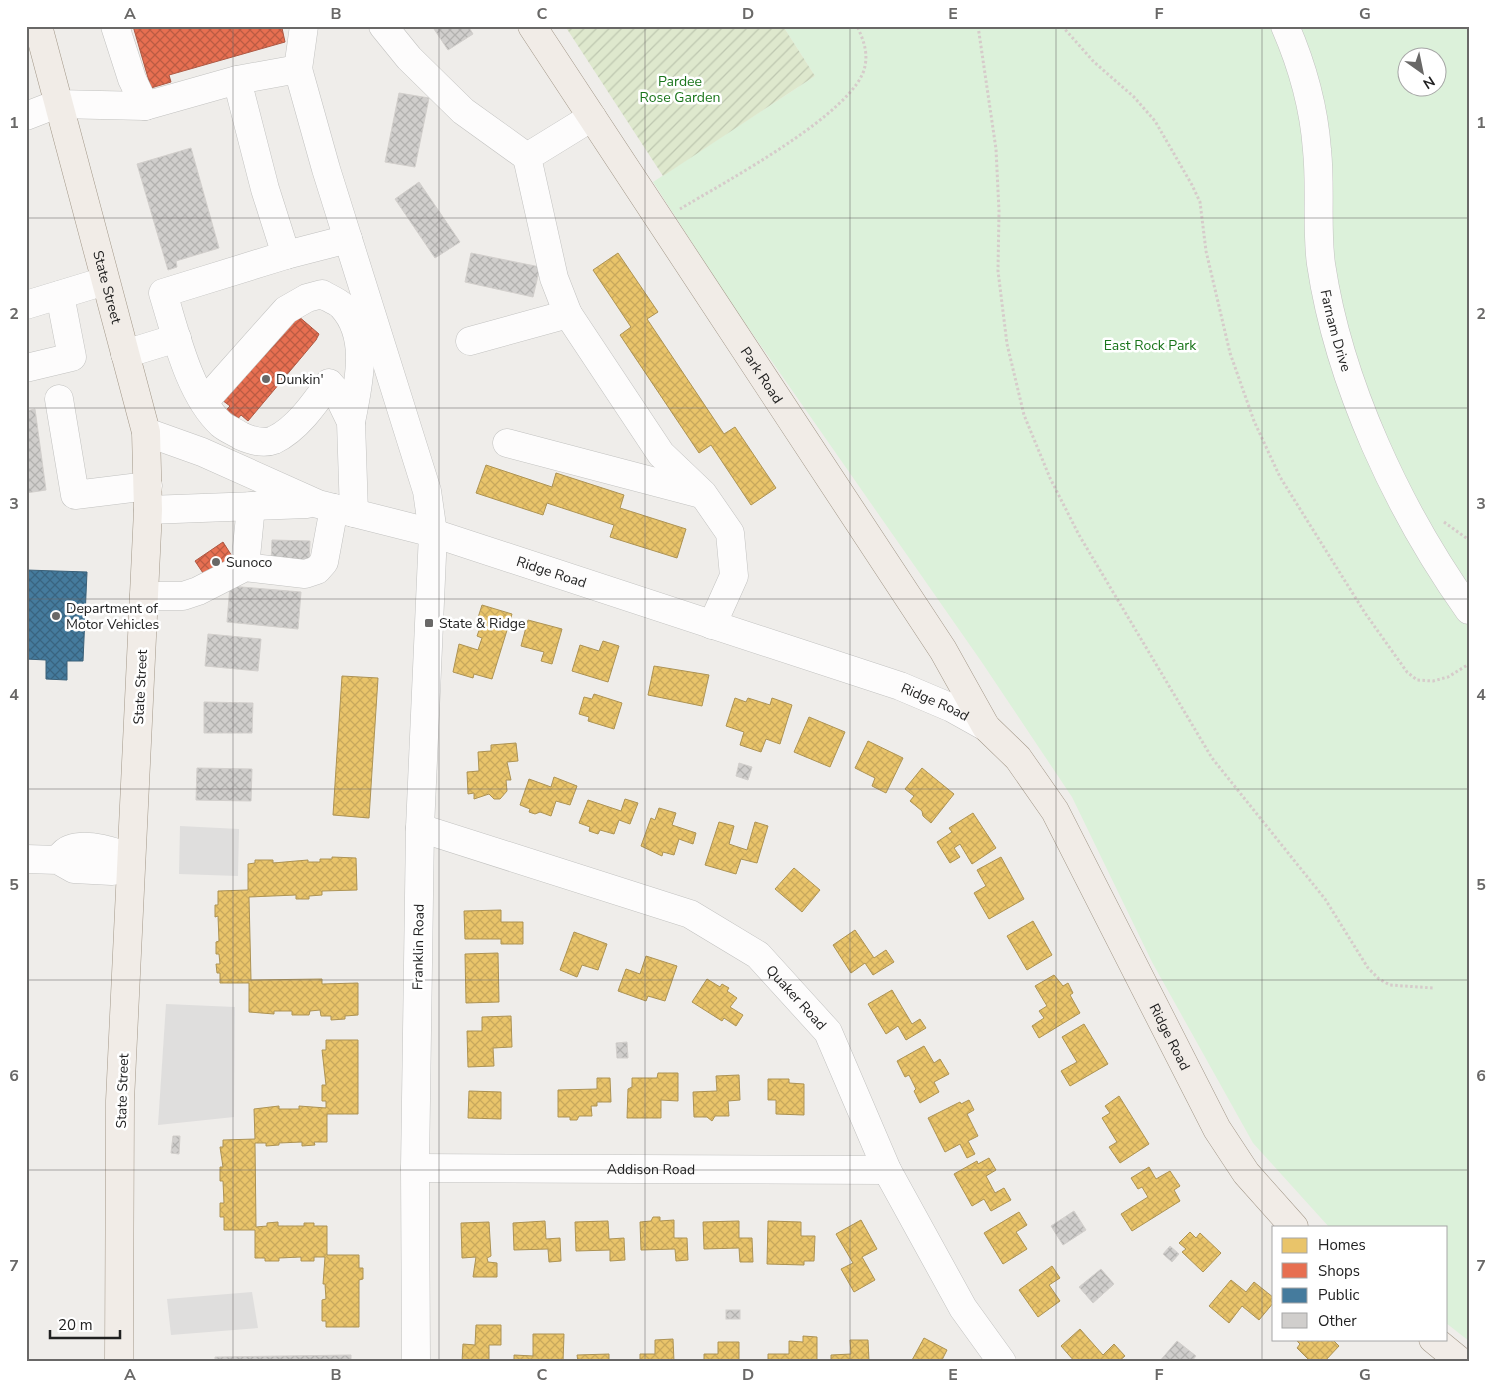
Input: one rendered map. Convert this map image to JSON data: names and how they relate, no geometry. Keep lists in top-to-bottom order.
{
  "streets": {
    "main road": ["State Street", "Park Road", "Ridge Road"],
    "street": [
      "Farnam Drive",
      "Franklin Road",
      "Quaker Road",
      "Addison Road"
    ]
  },
  "crossings": [
    ["State Street", "Ridge Road"],
    ["Park Road", "Ridge Road"],
    ["Ridge Road", "Franklin Road"],
    ["Franklin Road", "Quaker Road"],
    ["Franklin Road", "Addison Road"],
    ["Quaker Road", "Addison Road"]
  ],
  "parks": ["Pardee Rose Garden", "East Rock Park"],
  "places": {
    "other": ["Dunkin'", "Sunoco", "Department of Motor Vehicles"],
    "transit": ["State & Ridge"]
  },
  "legend": [
    "Homes",
    "Shops",
    "Public",
    "Other"
  ],
  "scale_bar": "20 m",
  "north": "bottom right",
  "grid": {
    "columns": [
      "A",
      "B",
      "C",
      "D",
      "E",
      "F",
      "G"
    ],
    "rows": [
      "1",
      "2",
      "3",
      "4",
      "5",
      "6",
      "7"
    ]
  }
}
